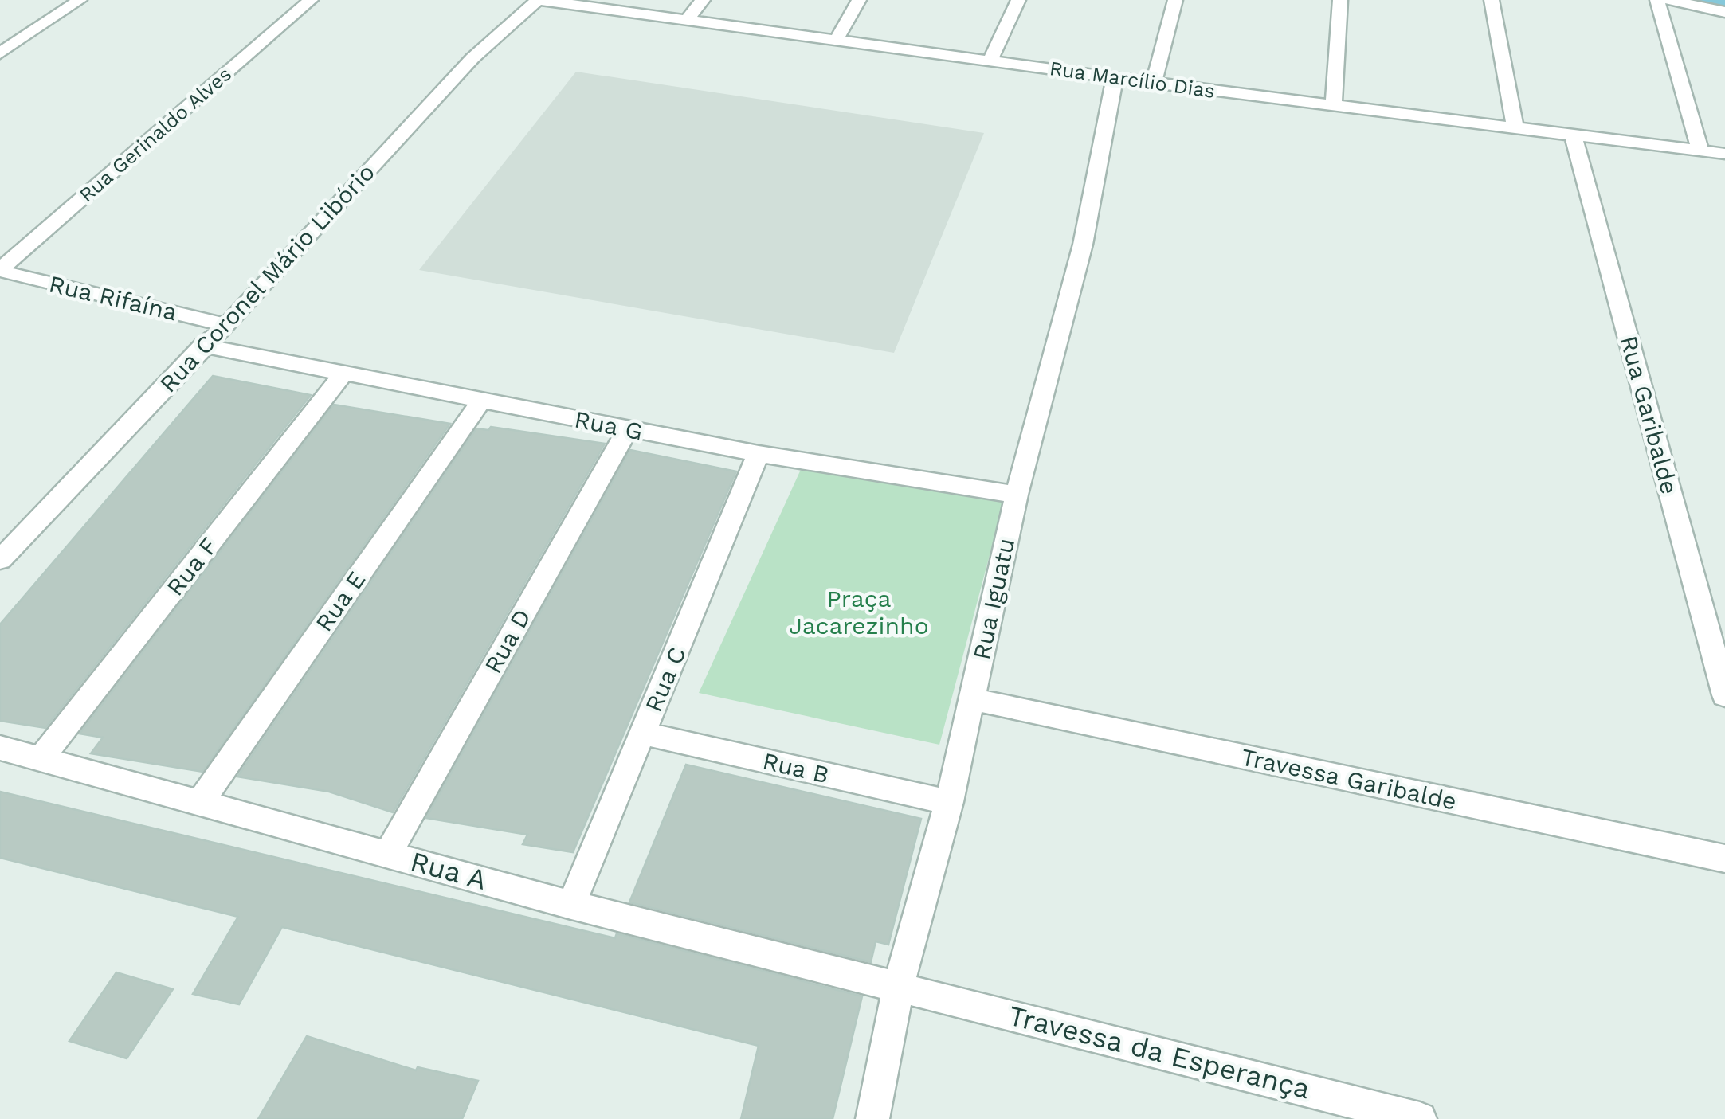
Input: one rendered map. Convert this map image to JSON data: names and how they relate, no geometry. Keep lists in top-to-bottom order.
{
  "streets": {
    "street": [
      "Rua Marcílio Dias",
      "Rua Gerinaldo Alves",
      "Rua Coronel Mário Libório",
      "Rua Rifaína",
      "Rua Garibalde",
      "Rua G",
      "Rua F",
      "Rua Iguatu",
      "Rua E",
      "Rua D",
      "Rua C",
      "Rua B",
      "Travessa Garibalde",
      "Rua A",
      "Travessa da Esperança"
    ]
  },
  "crossings": [
    ["Rua Marcílio Dias", "Rua Coronel Mário Libório"],
    ["Rua Marcílio Dias", "Rua Garibalde"],
    ["Rua Marcílio Dias", "Rua Iguatu"],
    ["Rua Gerinaldo Alves", "Rua Rifaína"],
    ["Rua Coronel Mário Libório", "Rua Rifaína"],
    ["Rua Coronel Mário Libório", "Rua G"],
    ["Rua G", "Rua F"],
    ["Rua G", "Rua Iguatu"],
    ["Rua G", "Rua E"],
    ["Rua G", "Rua D"],
    ["Rua G", "Rua C"],
    ["Rua F", "Rua A"],
    ["Rua Iguatu", "Rua B"],
    ["Rua Iguatu", "Travessa Garibalde"],
    ["Rua Iguatu", "Rua A"],
    ["Rua Iguatu", "Travessa da Esperança"],
    ["Rua E", "Rua A"],
    ["Rua D", "Rua A"],
    ["Rua C", "Rua B"],
    ["Rua C", "Rua A"],
    ["Rua A", "Travessa da Esperança"]
  ],
  "parks": ["Praça Jacarezinho"]
}
